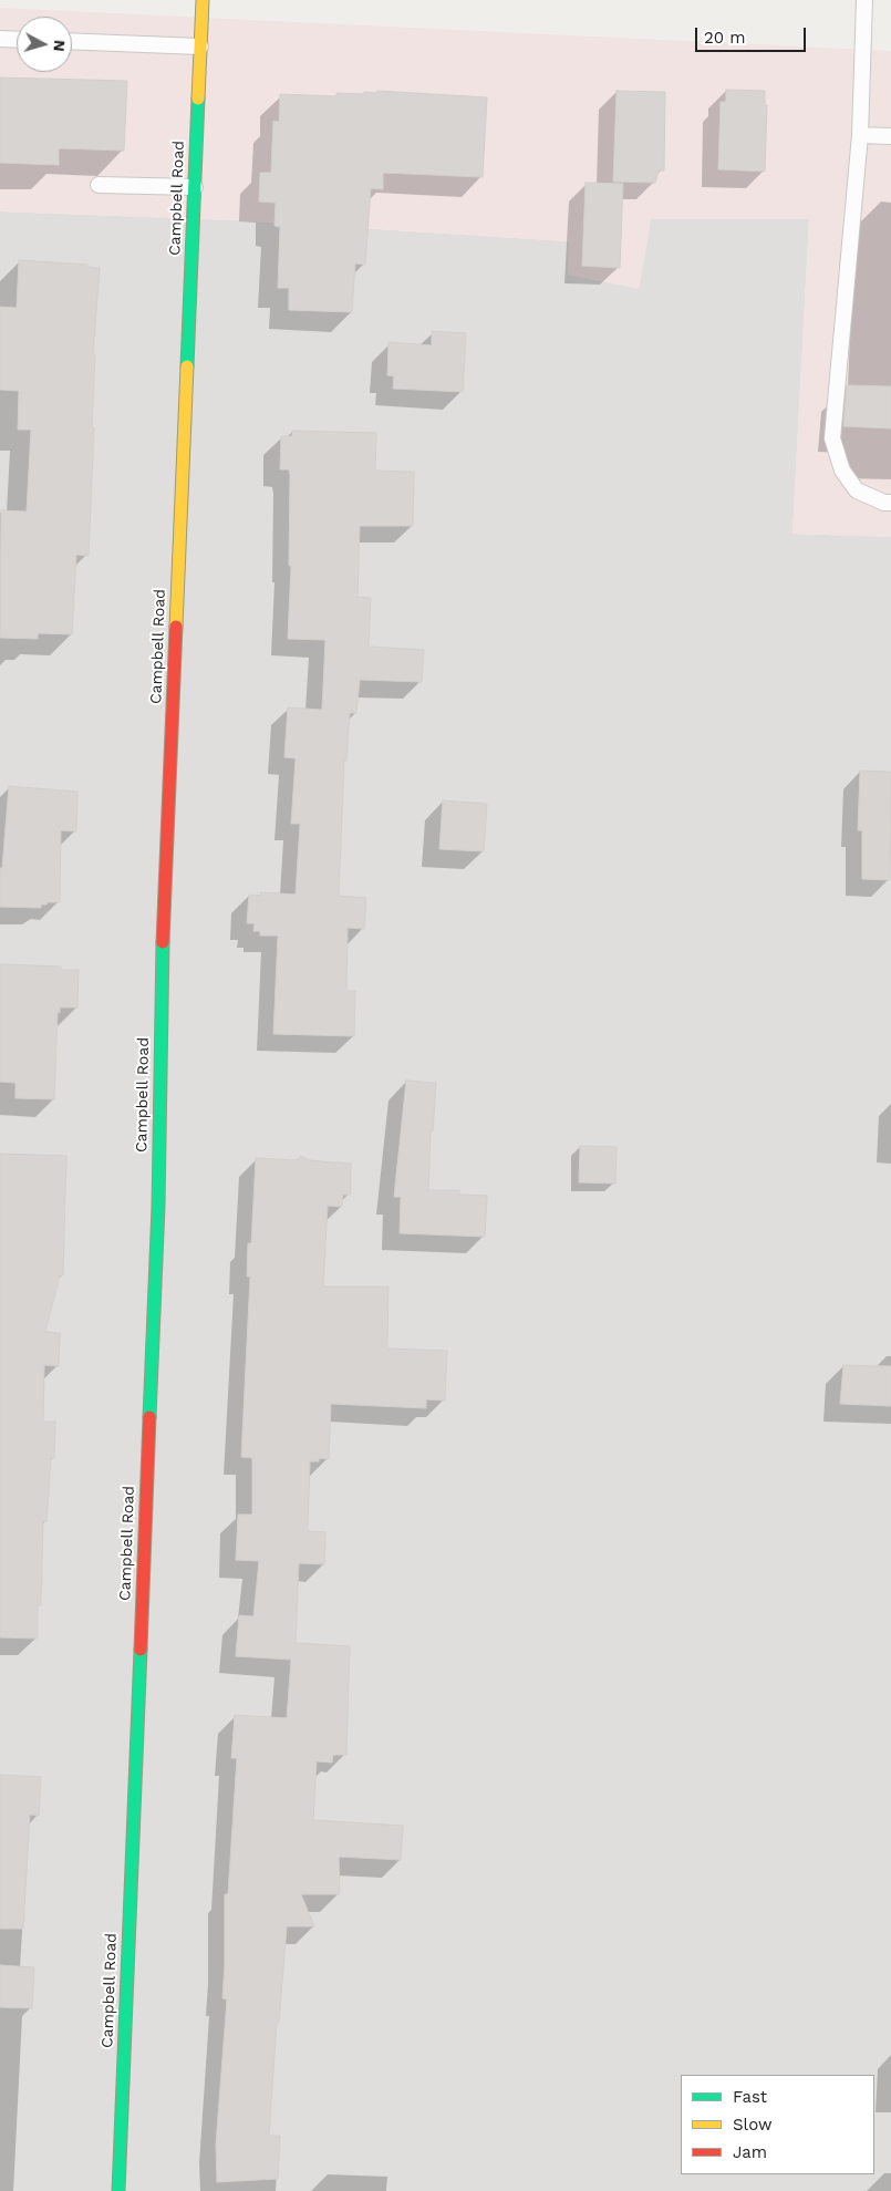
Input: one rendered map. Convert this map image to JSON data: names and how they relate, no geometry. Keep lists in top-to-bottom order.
{
  "streets": {
    "street": ["Campbell Road"]
  },
  "legend": ["Fast", "Slow", "Jam"],
  "scale_bar": "20 m",
  "north": "right"
}
